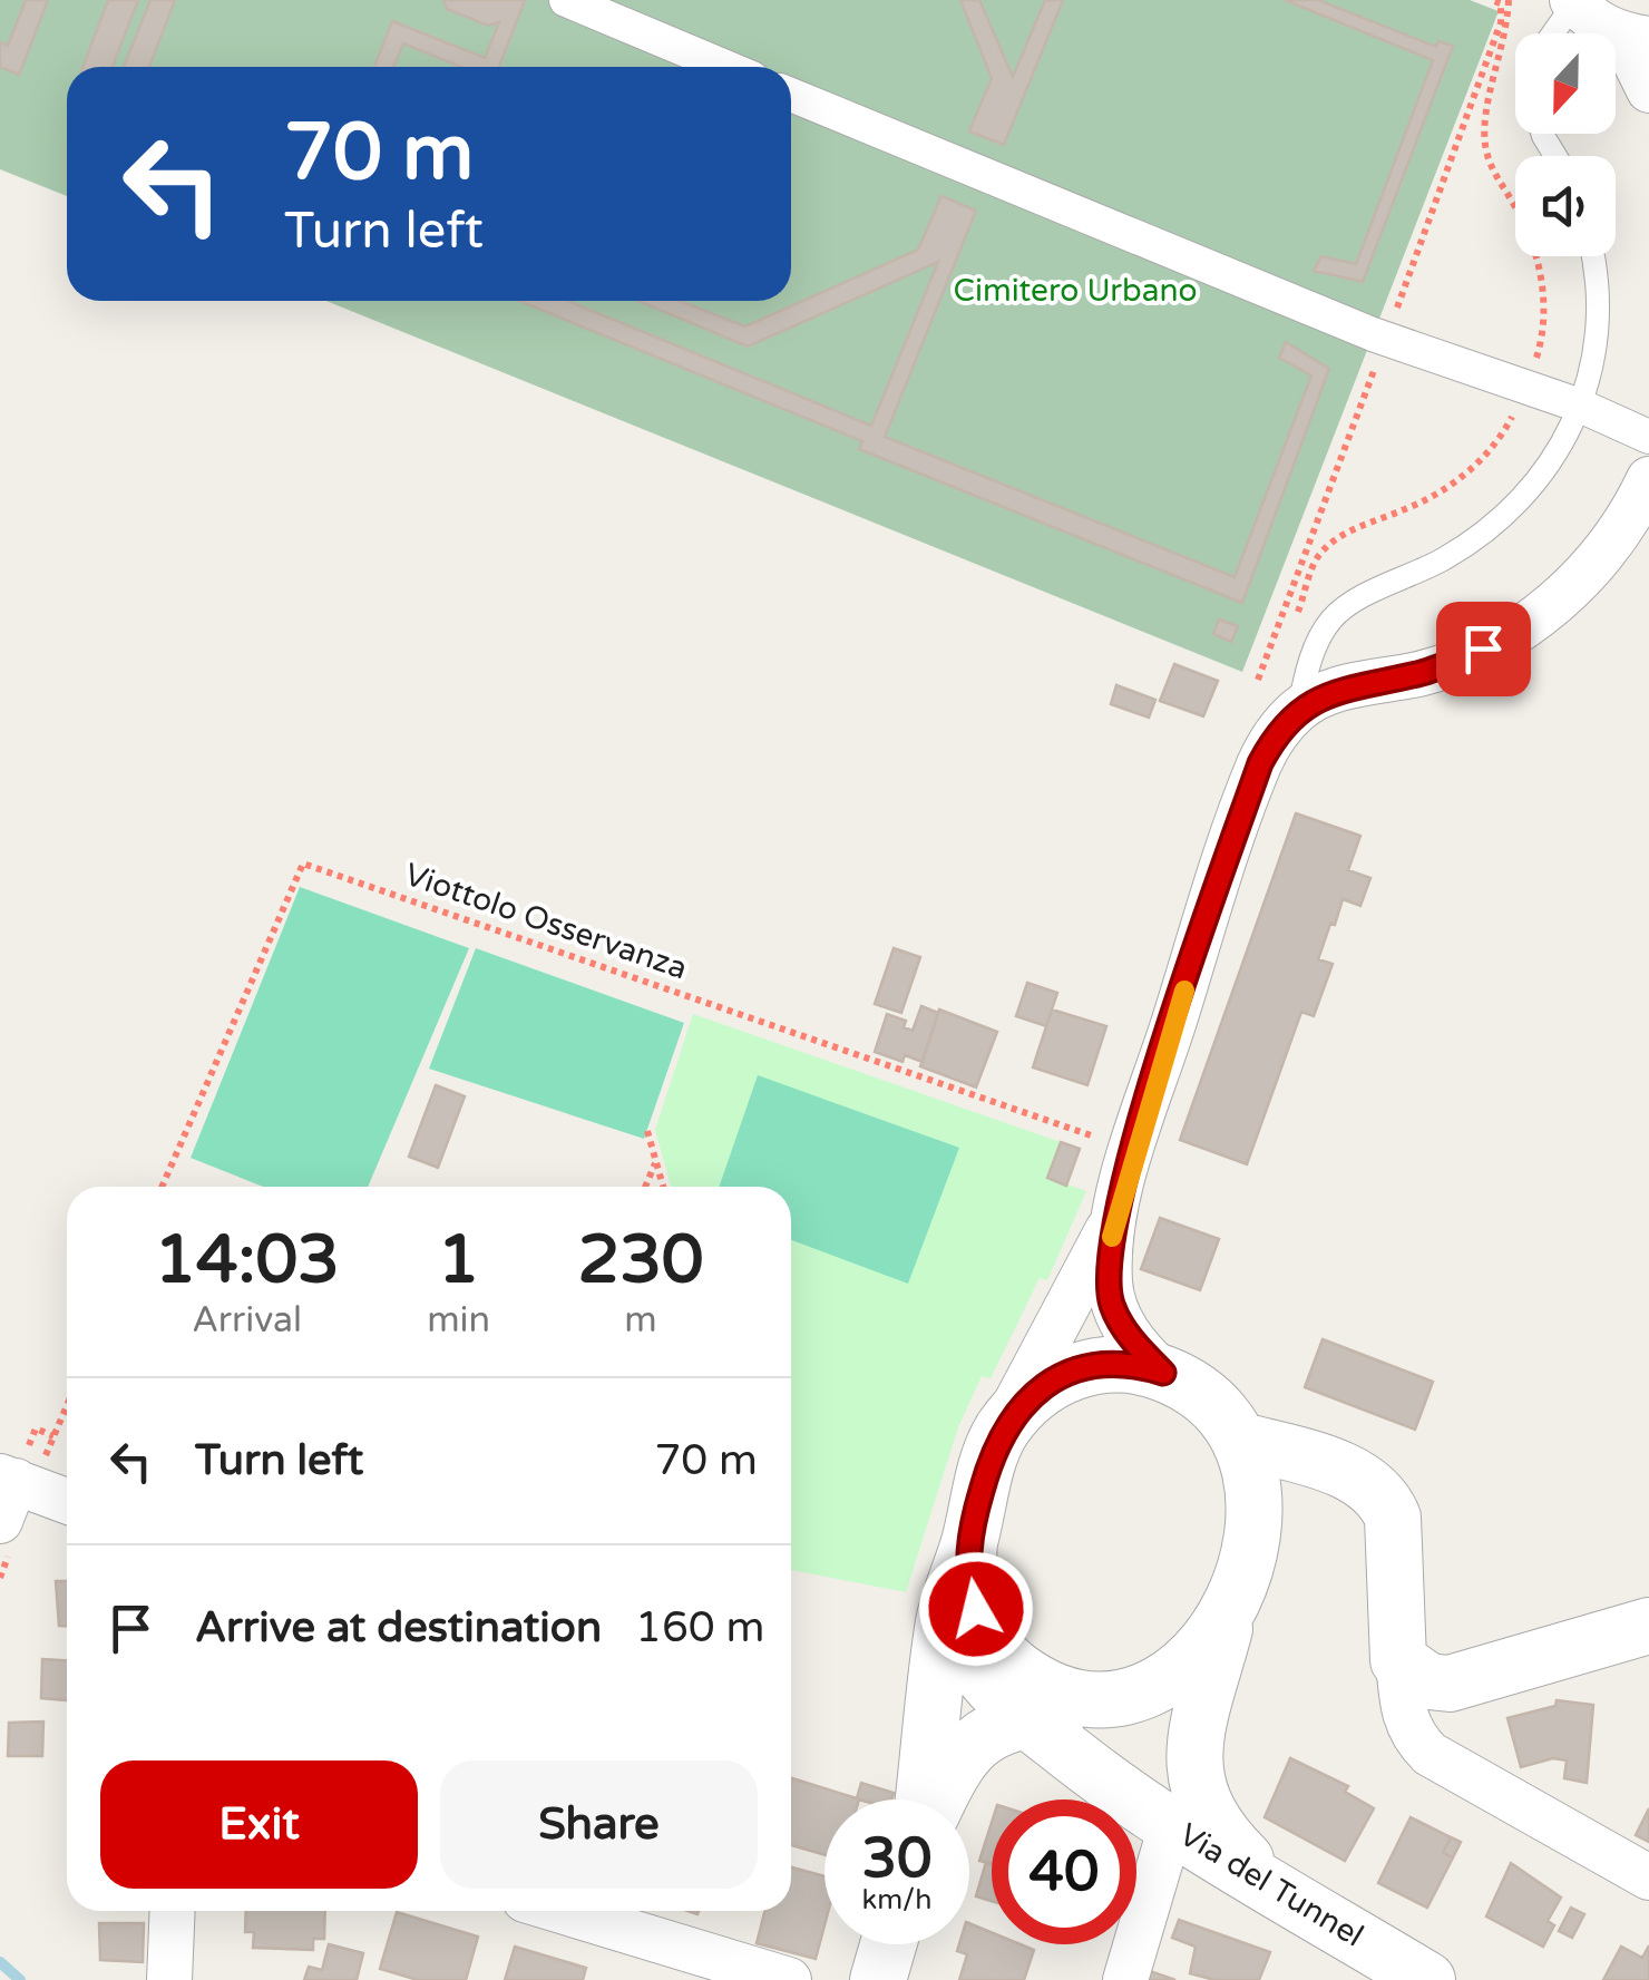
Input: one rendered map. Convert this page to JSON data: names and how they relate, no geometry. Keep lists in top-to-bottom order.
{
  "streets": {
    "street": ["Via del Tunnel"],
    "path": ["Viottolo Osservanza"]
  },
  "parks": ["Cimitero Urbano"],
  "north": "bottom",
  "page": {
    "turn": ["70 m", "Turn left"],
    "eta": [
      "14:03",
      "Arrival",
      "1",
      "min",
      "230",
      "m"
    ],
    "list": [
      {
        "name": "Turn left",
        "value": "70 m"
      },
      {
        "name": "Arrive at destination",
        "value": "160 m"
      }
    ],
    "buttons": ["Exit", "Share"],
    "speed": "30 km/h",
    "limit": "40"
  }
}
